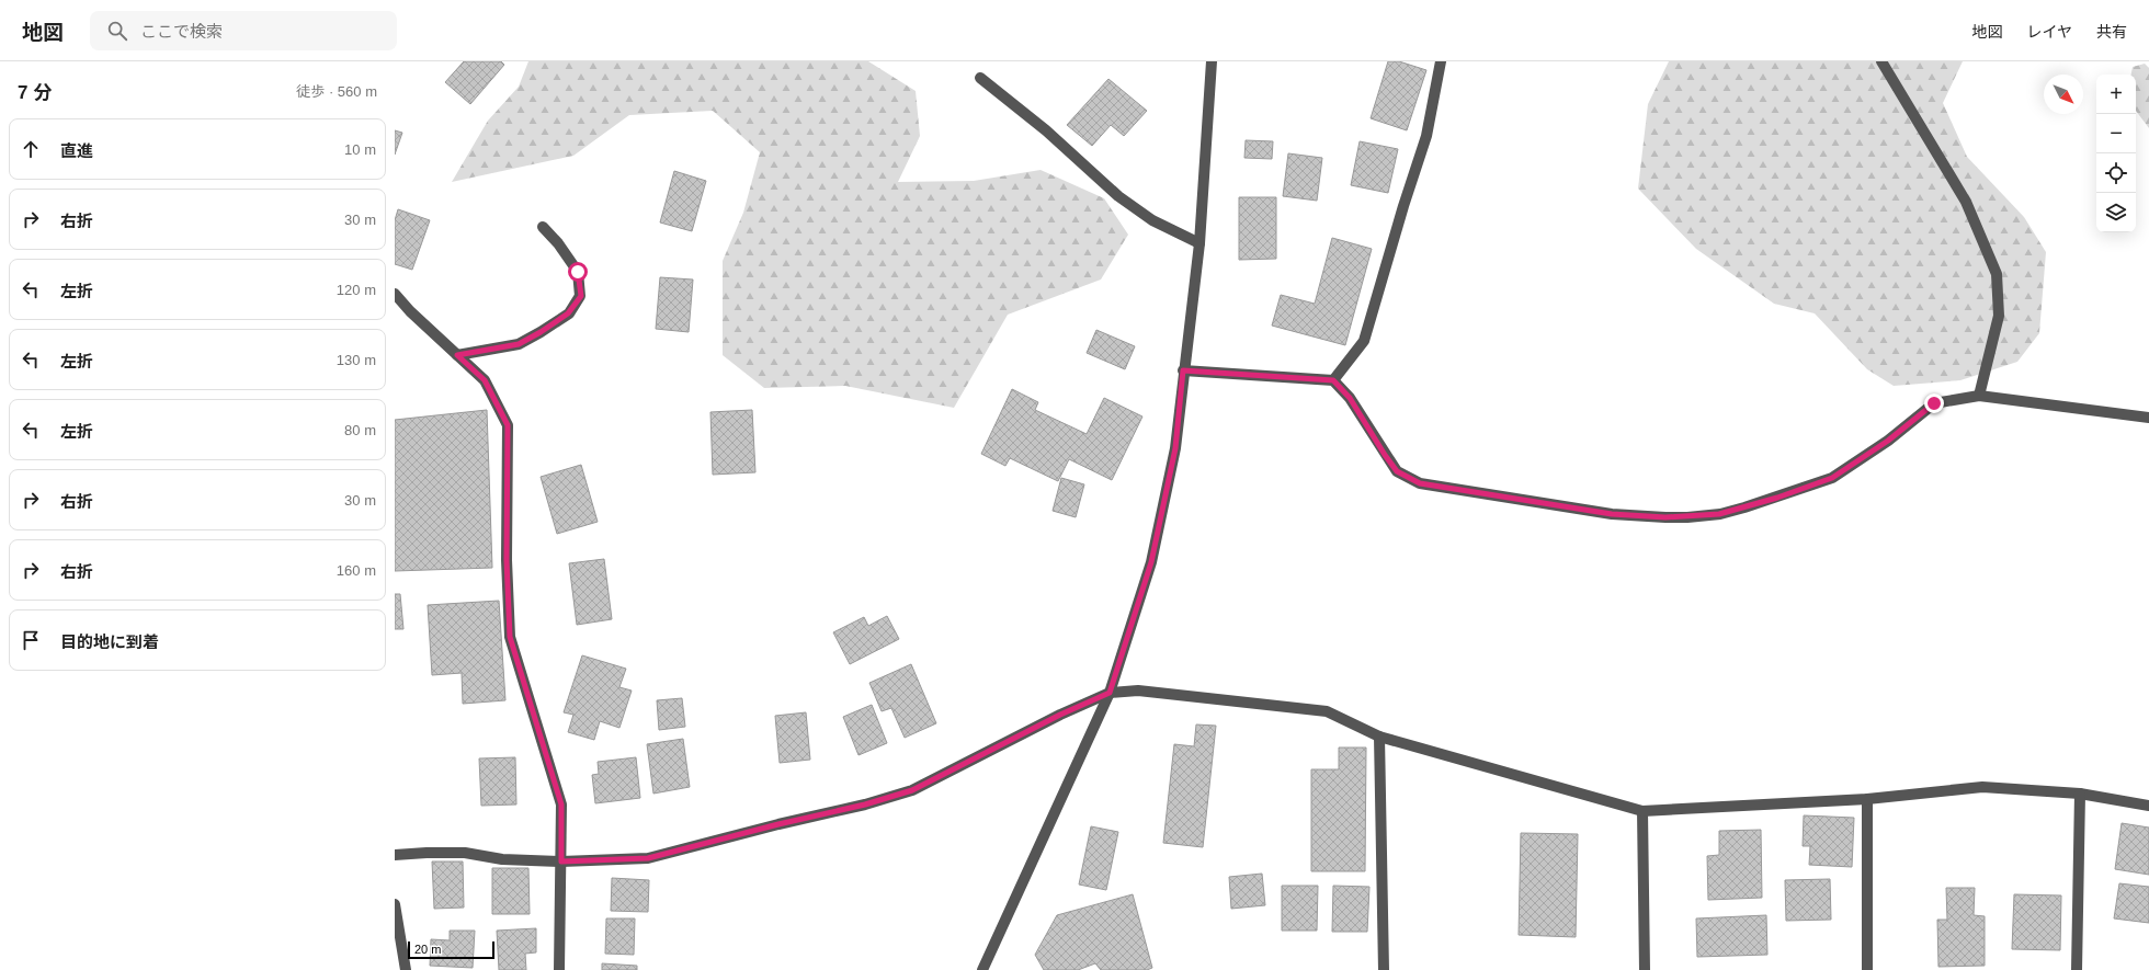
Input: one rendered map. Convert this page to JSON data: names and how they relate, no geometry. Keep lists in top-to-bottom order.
{
  "scale_bar": "20 m",
  "north": "bottom right",
  "page": {
    "header": "地図",
    "search": "ここで検索",
    "nav": ["地図", "レイヤ", "共有"],
    "heading": ["7 分", "徒歩 · 560 m"],
    "map_buttons": ["+", "−"],
    "list": [
      ["直進", "10 m"],
      ["右折", "30 m"],
      ["左折", "120 m"],
      ["左折", "130 m"],
      ["左折", "80 m"],
      ["右折", "30 m"],
      ["右折", "160 m"],
      "目的地に到着"
    ],
    "scale": "20 m"
  }
}
